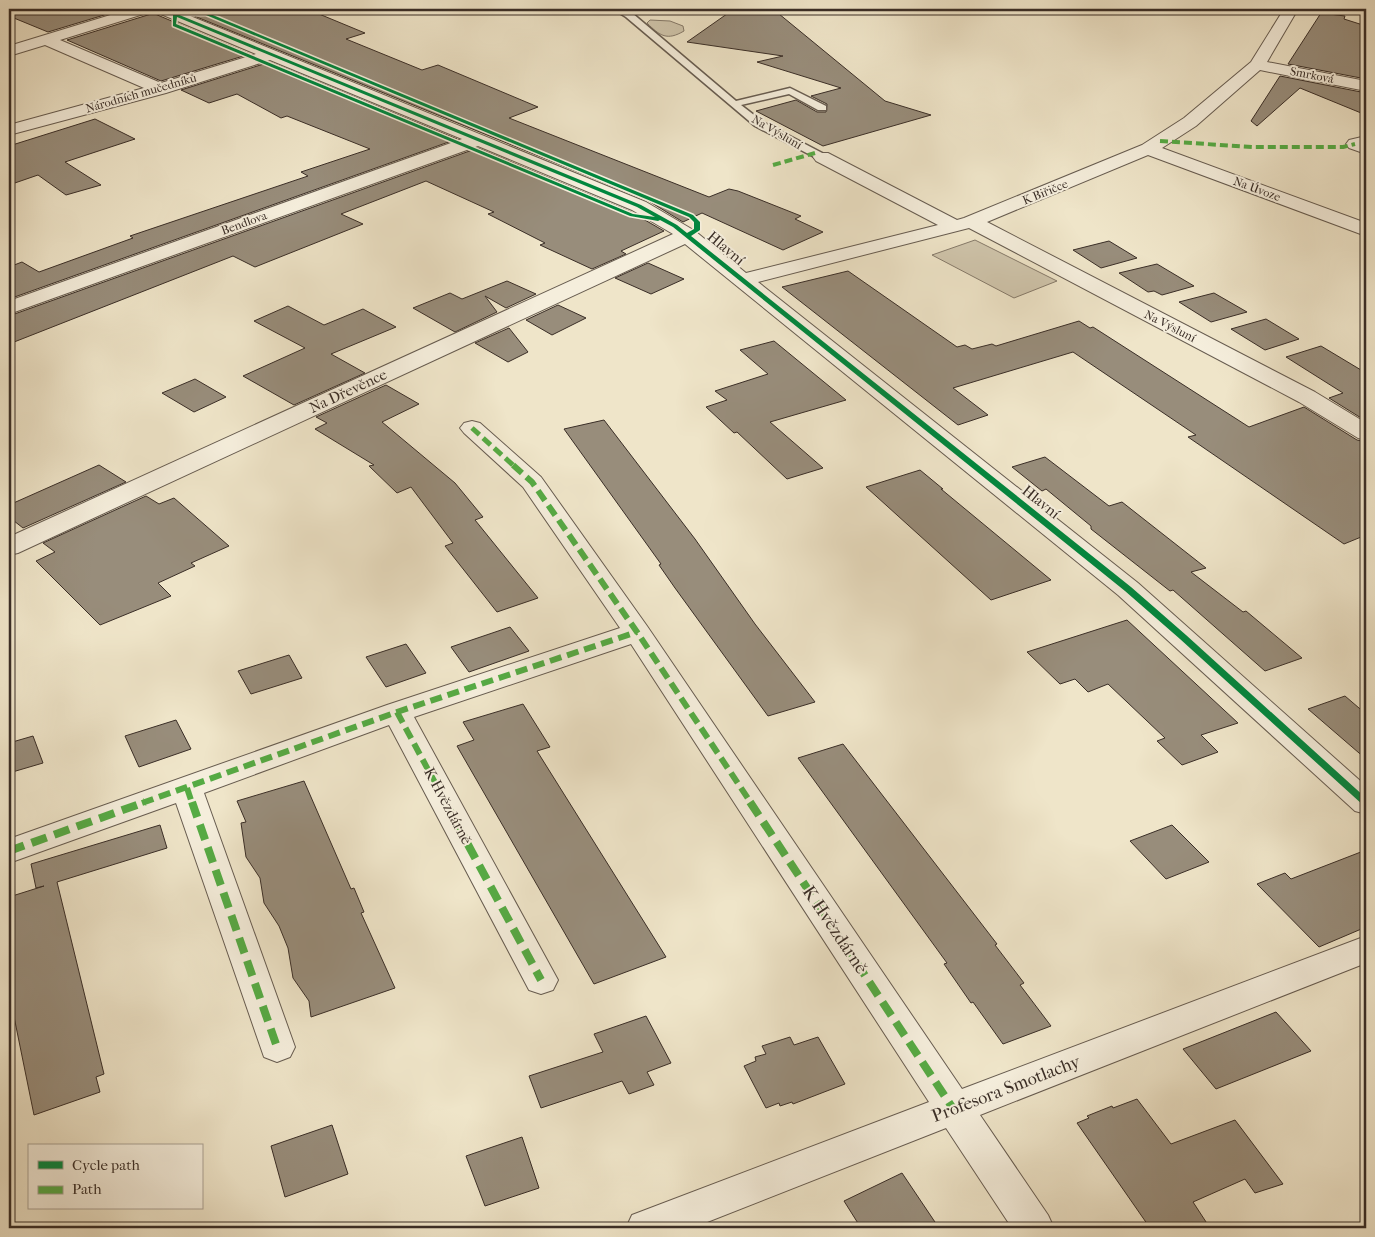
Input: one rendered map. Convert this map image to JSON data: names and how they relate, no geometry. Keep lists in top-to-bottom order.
{
  "streets": {
    "street": [
      "Smrková",
      "Národních mučedníků",
      "Na Výsluní",
      "Na Úvoze",
      "K Biřičce",
      "Bendlova",
      "Hlavní",
      "Na Dřevěnce",
      "K Hvězdárně",
      "Profesora Smotlachy"
    ]
  },
  "crossings": [
    ["Smrková", "K Biřičce"],
    ["Na Výsluní", "K Biřičce"],
    ["Na Úvoze", "K Biřičce"],
    ["K Biřičce", "Hlavní"],
    ["Hlavní", "Na Dřevěnce"],
    ["K Hvězdárně", "Profesora Smotlachy"]
  ],
  "legend": ["Cycle path", "Path"]
}
